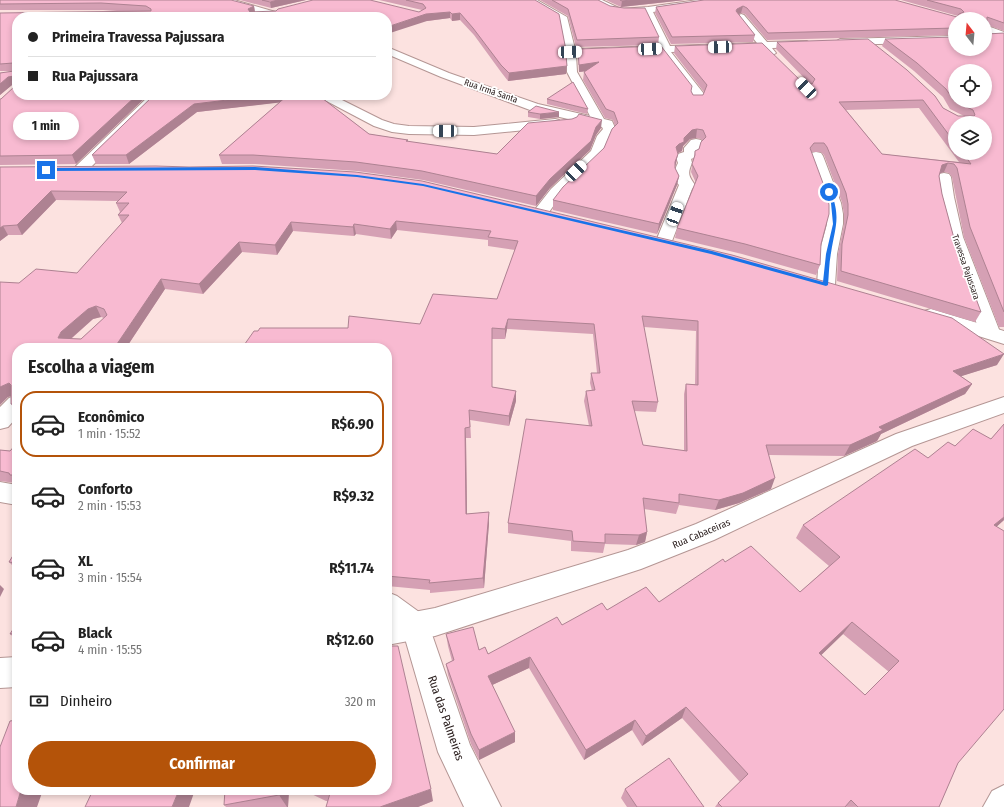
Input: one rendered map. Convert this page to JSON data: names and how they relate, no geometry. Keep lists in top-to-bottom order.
{
  "streets": {
    "street": [
      "Rua Irmã Santa",
      "Travessa Pajussara",
      "Rua Cabaceiras",
      "Rua das Palmeiras"
    ]
  },
  "crossings": [
    ["Rua Cabaceiras", "Rua das Palmeiras"]
  ],
  "north": "top",
  "page": {
    "banner": ["Primeira Travessa Pajussara", "Rua Pajussara"],
    "bubble": "1 min",
    "heading": "Escolha a viagem",
    "list": [
      {
        "name": "Econômico",
        "note": "1 min · 15:52",
        "value": "R$6.90"
      },
      {
        "name": "Conforto",
        "note": "2 min · 15:53",
        "value": "R$9.32"
      },
      {
        "name": "XL",
        "note": "3 min · 15:54",
        "value": "R$11.74"
      },
      {
        "name": "Black",
        "note": "4 min · 15:55",
        "value": "R$12.60"
      }
    ],
    "pay": ["Dinheiro", "320 m"],
    "buttons": "Confirmar"
  }
}
